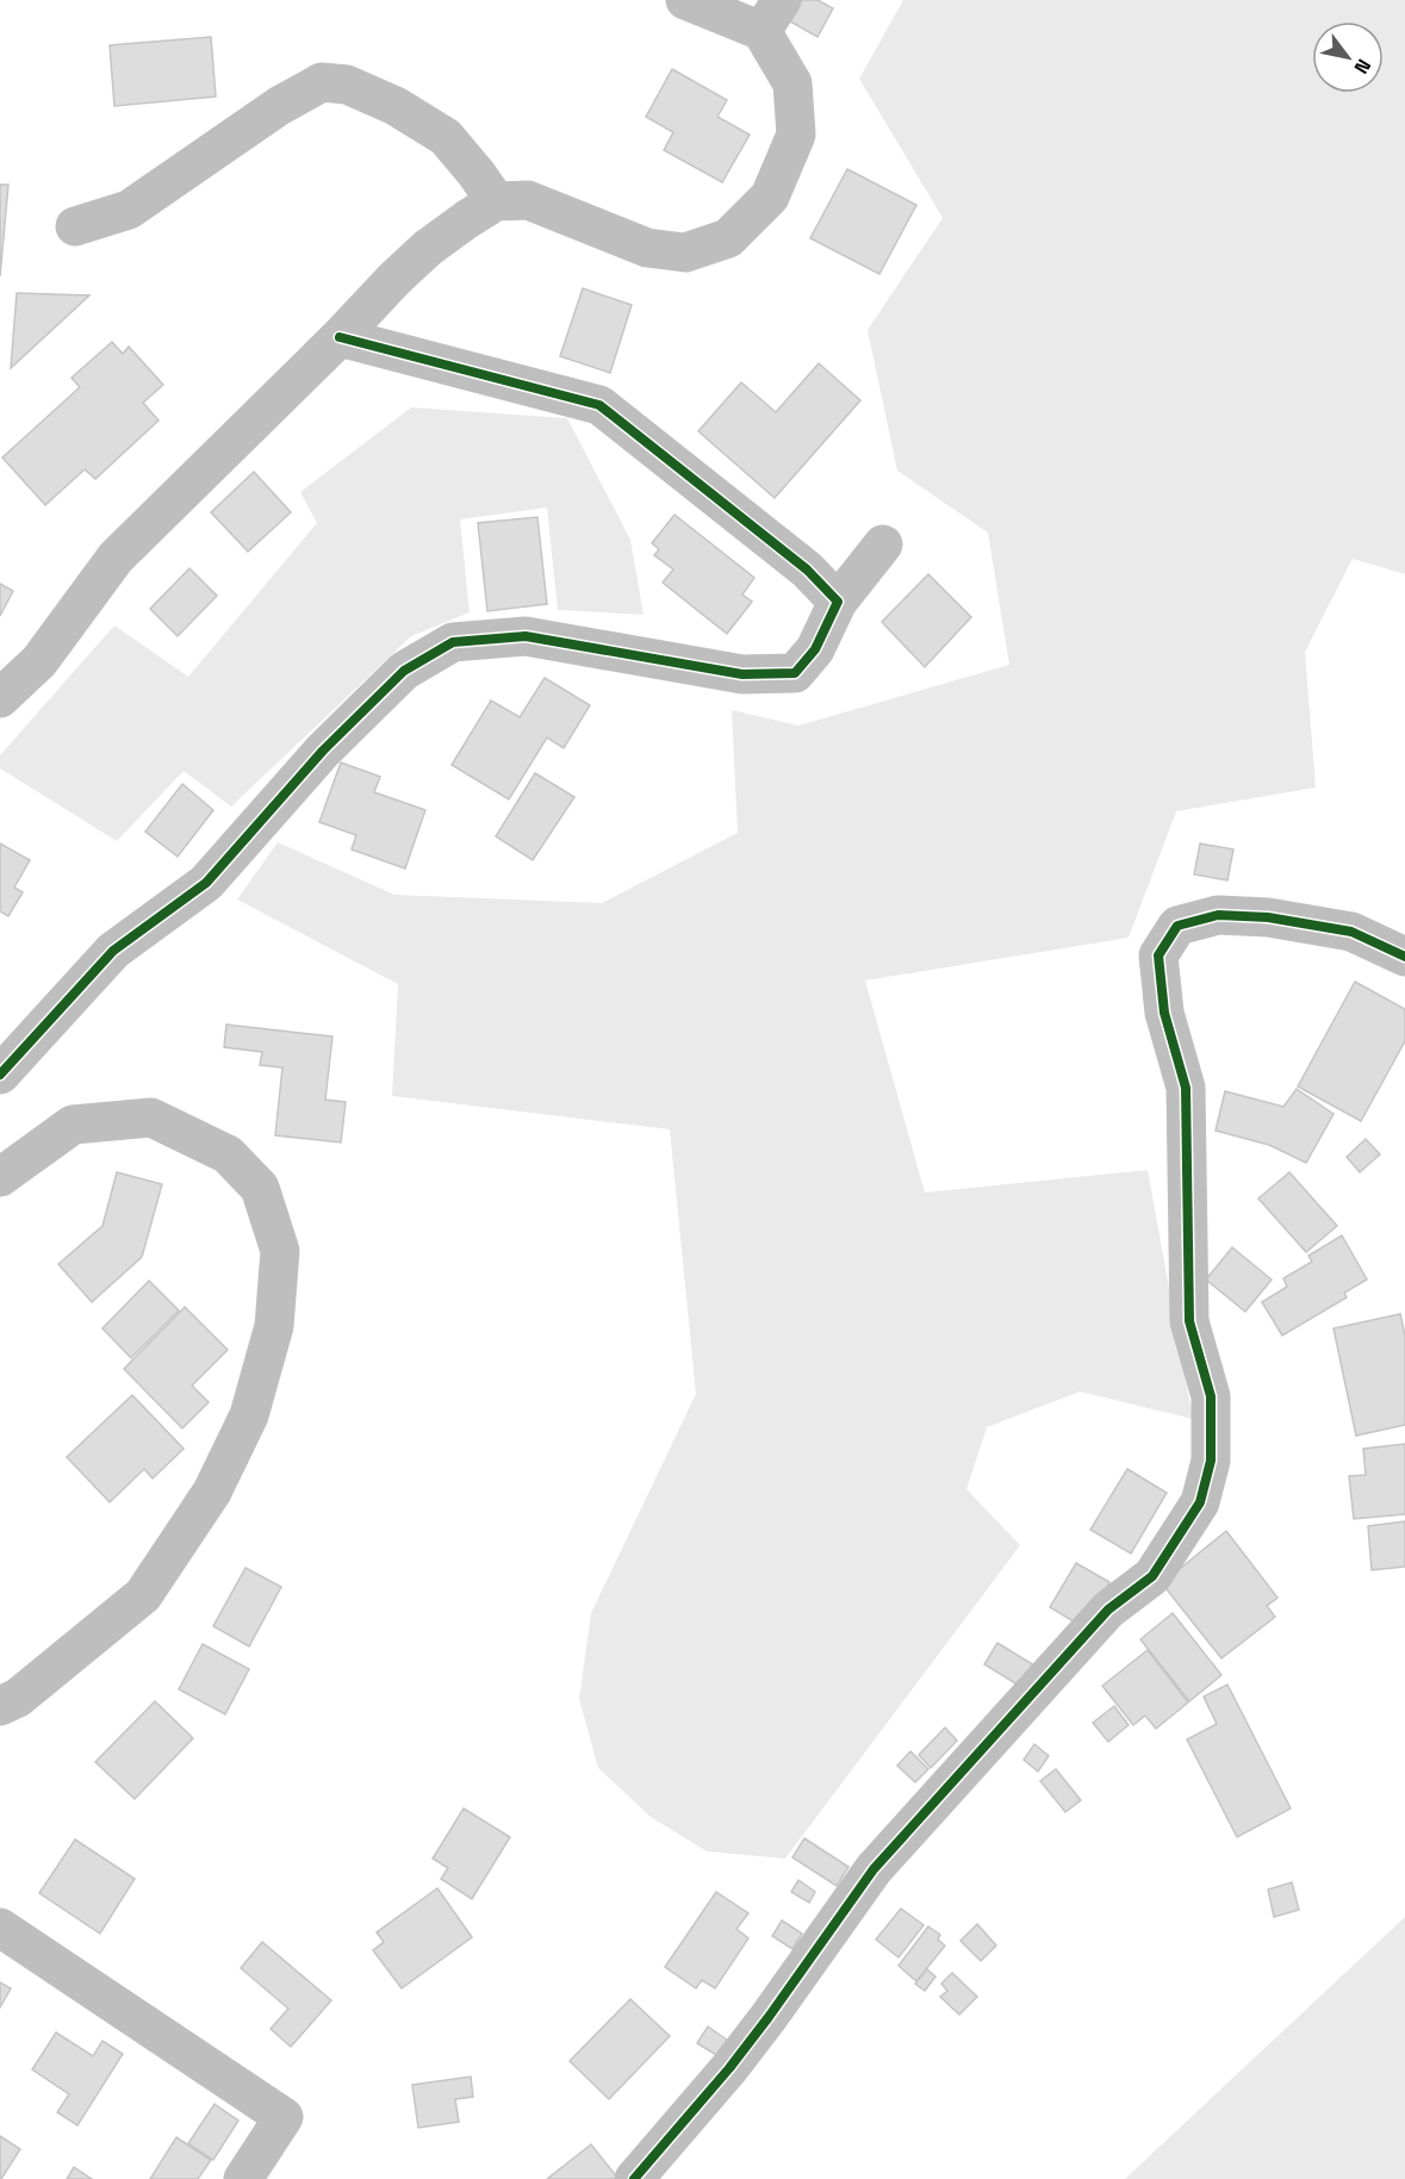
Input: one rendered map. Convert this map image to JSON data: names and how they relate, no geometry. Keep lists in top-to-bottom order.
{
  "north": "bottom right"
}
